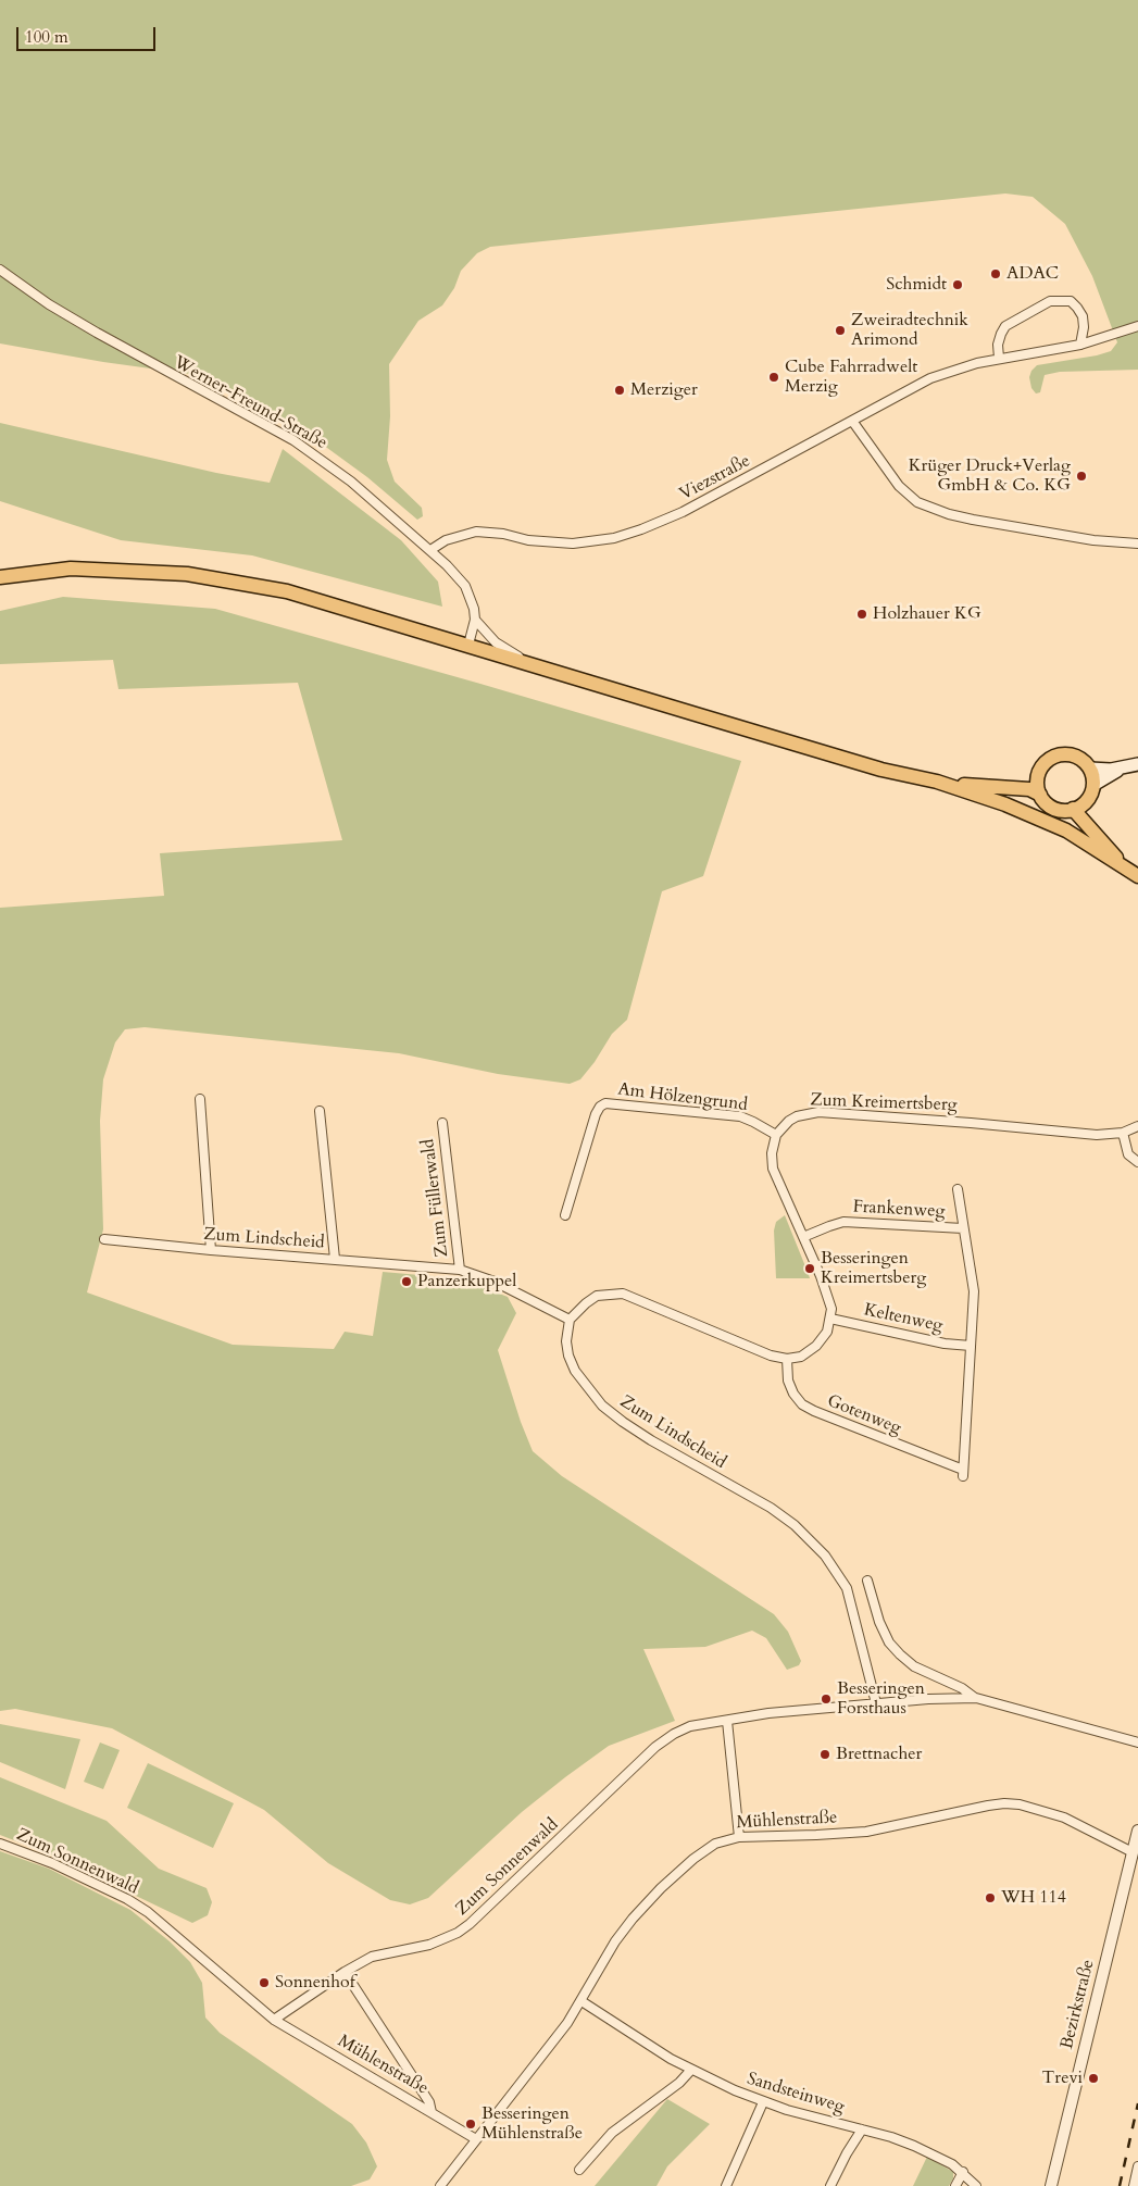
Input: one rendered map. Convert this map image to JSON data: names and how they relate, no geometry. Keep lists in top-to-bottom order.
{
  "streets": {
    "street": [
      "Werner-Freund-Straße",
      "Viezstraße",
      "Am Hölzengrund",
      "Zum Kreimertsberg",
      "Zum Füllerwald",
      "Frankenweg",
      "Zum Lindscheid",
      "Keltenweg",
      "Gotenweg",
      "Mühlenstraße",
      "Zum Sonnenwald",
      "Bezirkstraße",
      "Sandsteinweg"
    ]
  },
  "crossings": [
    ["Werner-Freund-Straße", "Viezstraße"],
    ["Am Hölzengrund", "Zum Kreimertsberg"],
    ["Zum Füllerwald", "Zum Lindscheid"],
    ["Frankenweg", "Keltenweg"],
    ["Frankenweg", "Gotenweg"],
    ["Zum Lindscheid", "Zum Sonnenwald"],
    ["Keltenweg", "Gotenweg"],
    ["Mühlenstraße", "Zum Sonnenwald"],
    ["Mühlenstraße", "Bezirkstraße"],
    ["Mühlenstraße", "Sandsteinweg"]
  ],
  "places": [
    "ADAC",
    "Schmidt",
    "Zweiradtechnik Arimond",
    "Cube Fahrradwelt Merzig",
    "Merziger",
    "Krüger Druck+Verlag GmbH & Co. KG",
    "Holzhauer KG",
    "Besseringen Kreimertsberg",
    "Panzerkuppel",
    "Besseringen Forsthaus",
    "Brettnacher",
    "WH 114",
    "Sonnenhof",
    "Trevi",
    "Besseringen Mühlenstraße"
  ],
  "scale_bar": "100 m"
}
